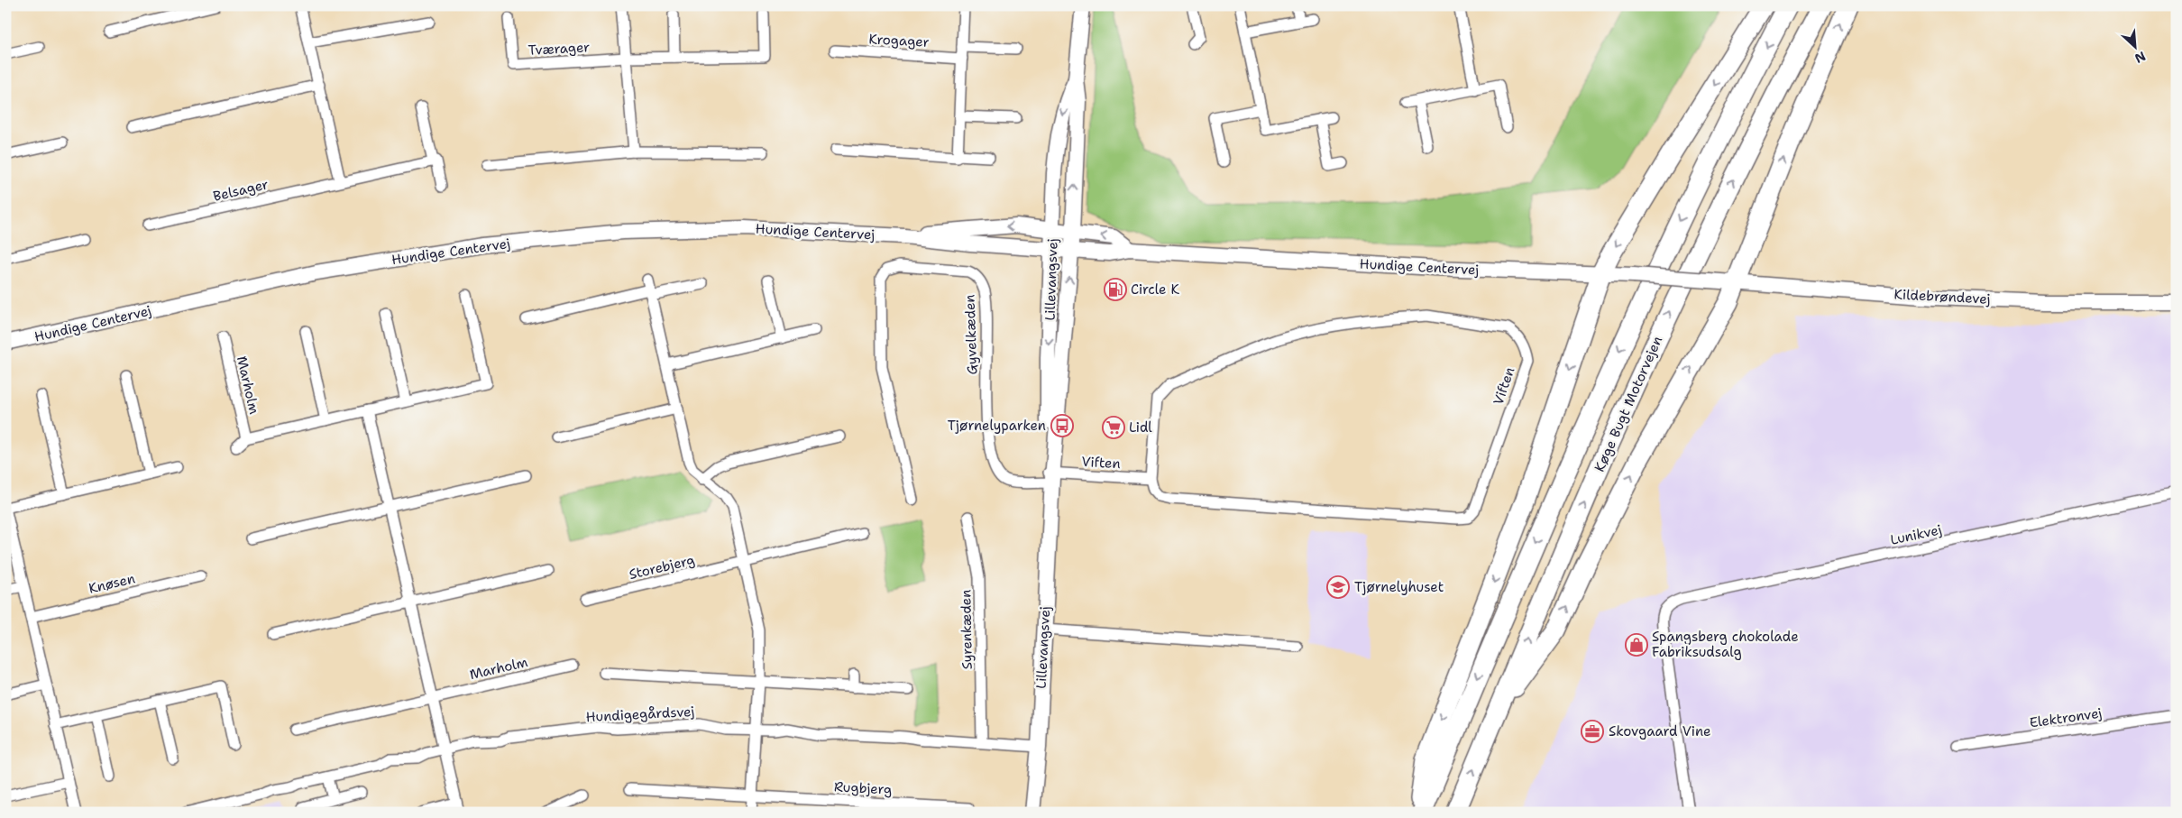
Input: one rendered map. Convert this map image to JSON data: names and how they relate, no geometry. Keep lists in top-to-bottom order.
{
  "streets": {
    "highway": ["Køge Bugt Motorvejen"],
    "street": [
      "Krogager",
      "Tværager",
      "Belsager",
      "Hundige Centervej",
      "Lillevangsvej",
      "Kildebrøndevej",
      "Gyvelkæden",
      "Marholm",
      "Viften",
      "Lunikvej",
      "Storebjerg",
      "Knøsen",
      "Syrenkæden",
      "Hundigegårdsvej",
      "Elektronvej",
      "Rugbjerg"
    ]
  },
  "crossings": [
    ["Hundige Centervej", "Lillevangsvej"],
    ["Hundige Centervej", "Kildebrøndevej"],
    ["Lillevangsvej", "Gyvelkæden"],
    ["Lillevangsvej", "Viften"],
    ["Lillevangsvej", "Hundigegårdsvej"],
    ["Gyvelkæden", "Viften"],
    ["Syrenkæden", "Hundigegårdsvej"]
  ],
  "places": {
    "fuel station": ["Circle K"],
    "bus stop": ["Tjørnelyparken"],
    "supermarket": ["Lidl"],
    "school or university": ["Tjørnelyhuset"],
    "shop": ["Spangsberg chokolade Fabriksudsalg"],
    "office": ["Skovgaard Vine"]
  },
  "north": "bottom right"
}
